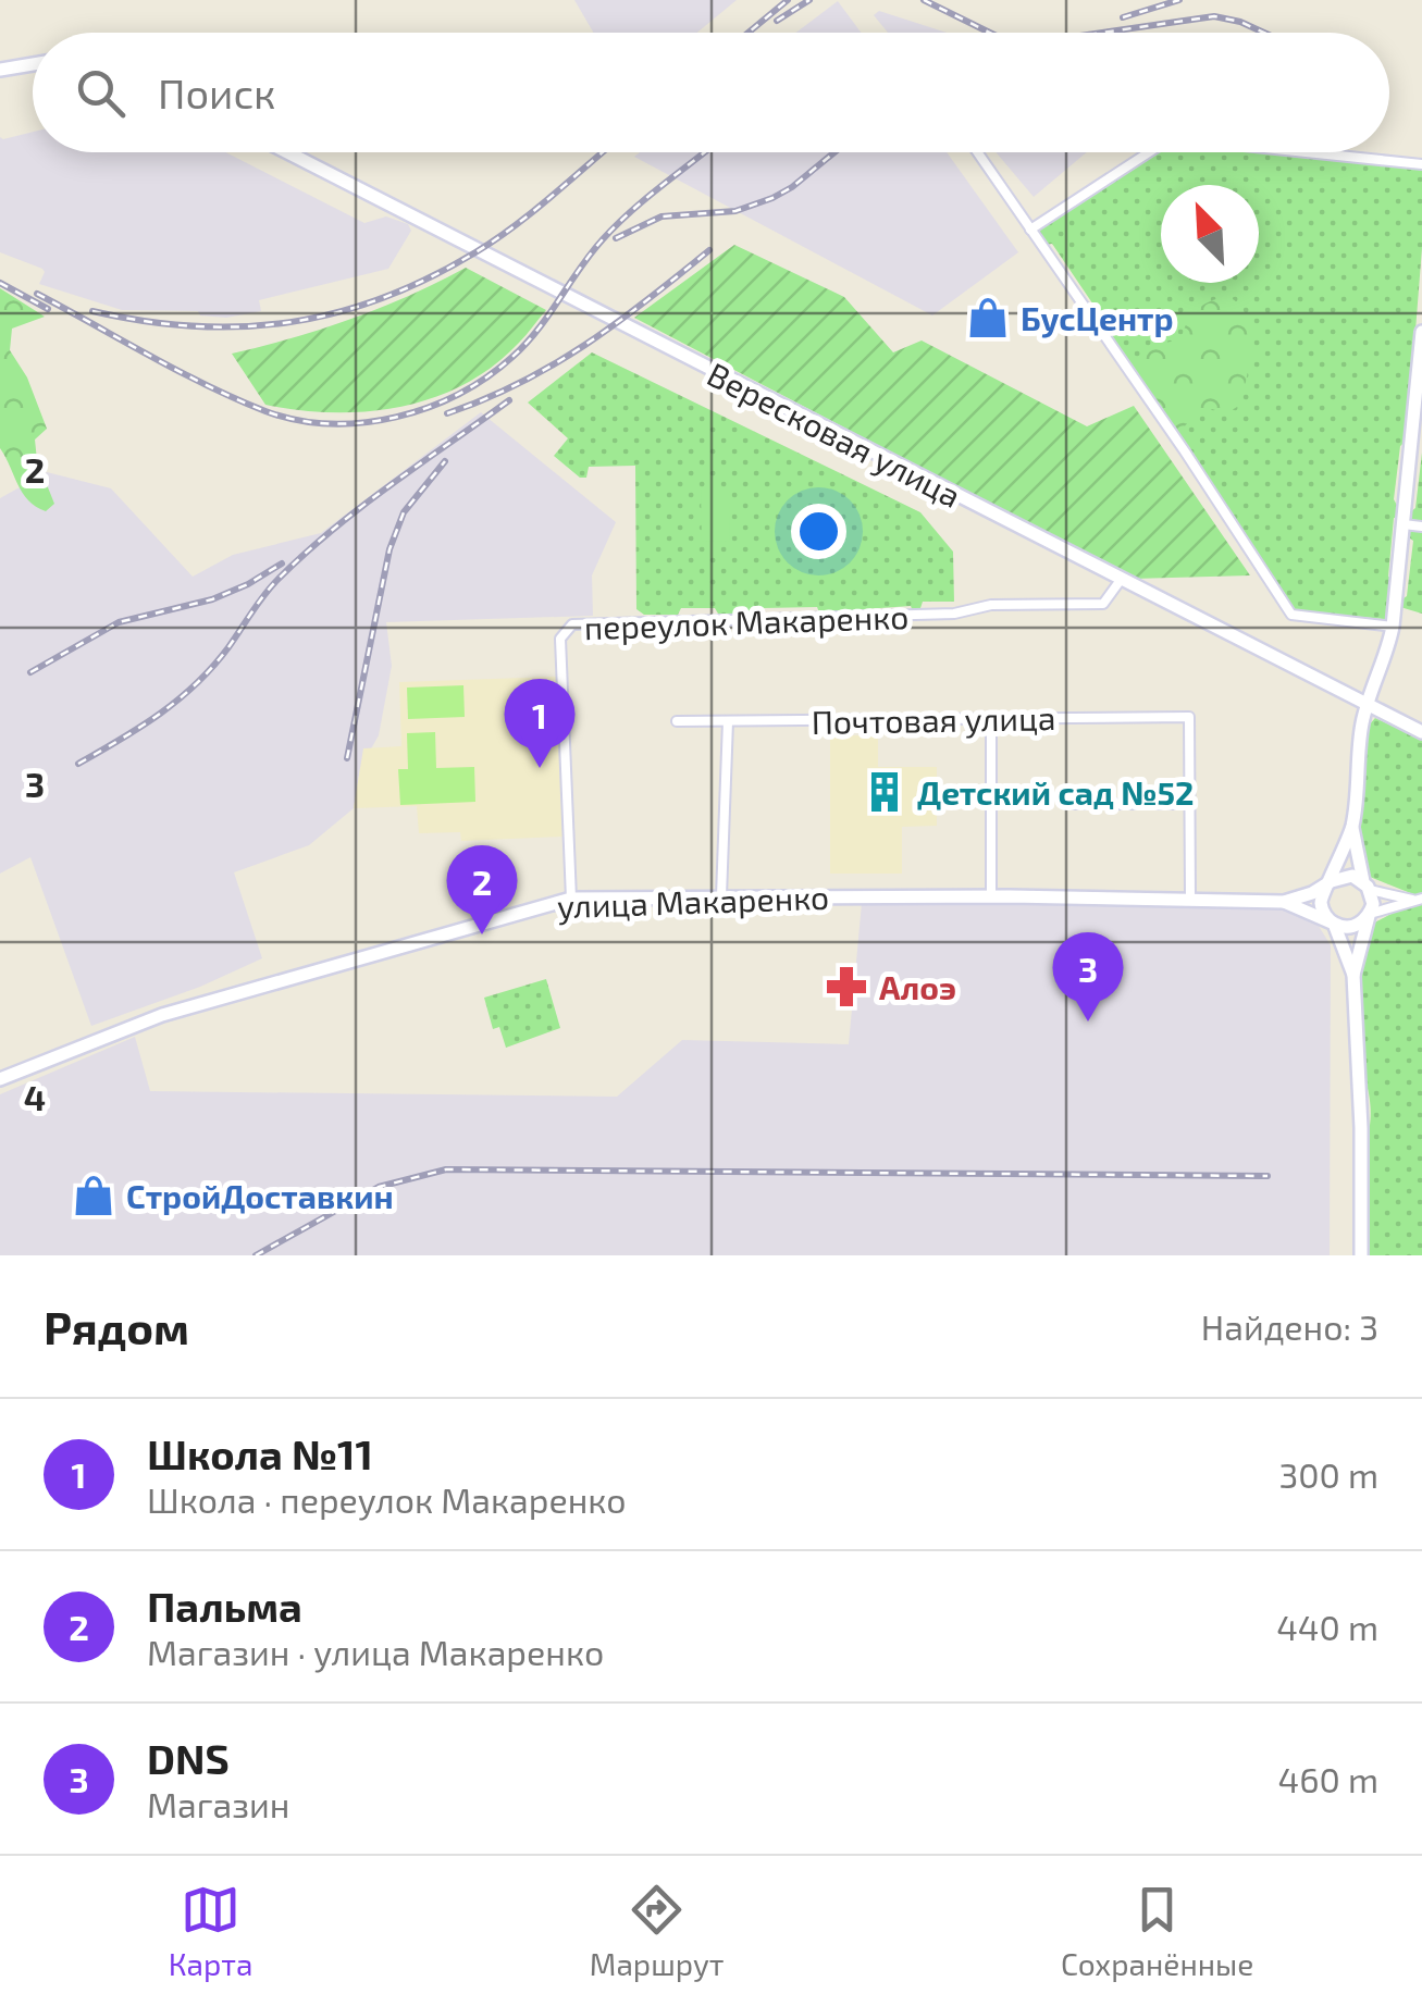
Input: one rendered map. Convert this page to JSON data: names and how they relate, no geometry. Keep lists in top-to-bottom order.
{
  "streets": {
    "street": [
      "Вересковая улица",
      "переулок Макаренко",
      "Почтовая улица",
      "улица Макаренко"
    ]
  },
  "crossings": [
    ["Вересковая улица", "переулок Макаренко"],
    ["переулок Макаренко", "улица Макаренко"]
  ],
  "places": {
    "shop": ["БусЦентр", "СтройДоставкин"],
    "building": ["Детский сад №52"],
    "pharmacy": ["Алоэ"]
  },
  "north": "top left",
  "page": {
    "search": "Поиск",
    "pins": ["1", "2", "3"],
    "heading": ["Рядом", "Найдено: 3"],
    "list": [
      {
        "mark": "1",
        "name": "Школа №11",
        "note": "Школа · переулок Макаренко",
        "value": "300 m"
      },
      {
        "mark": "2",
        "name": "Пальма",
        "note": "Магазин · улица Макаренко",
        "value": "440 m"
      },
      {
        "mark": "3",
        "name": "DNS",
        "note": "Магазин",
        "value": "460 m"
      }
    ],
    "nav": ["Карта", "Маршрут", "Сохранённые"]
  },
  "grid": {
    "rows": ["2", "3", "4"]
  }
}
